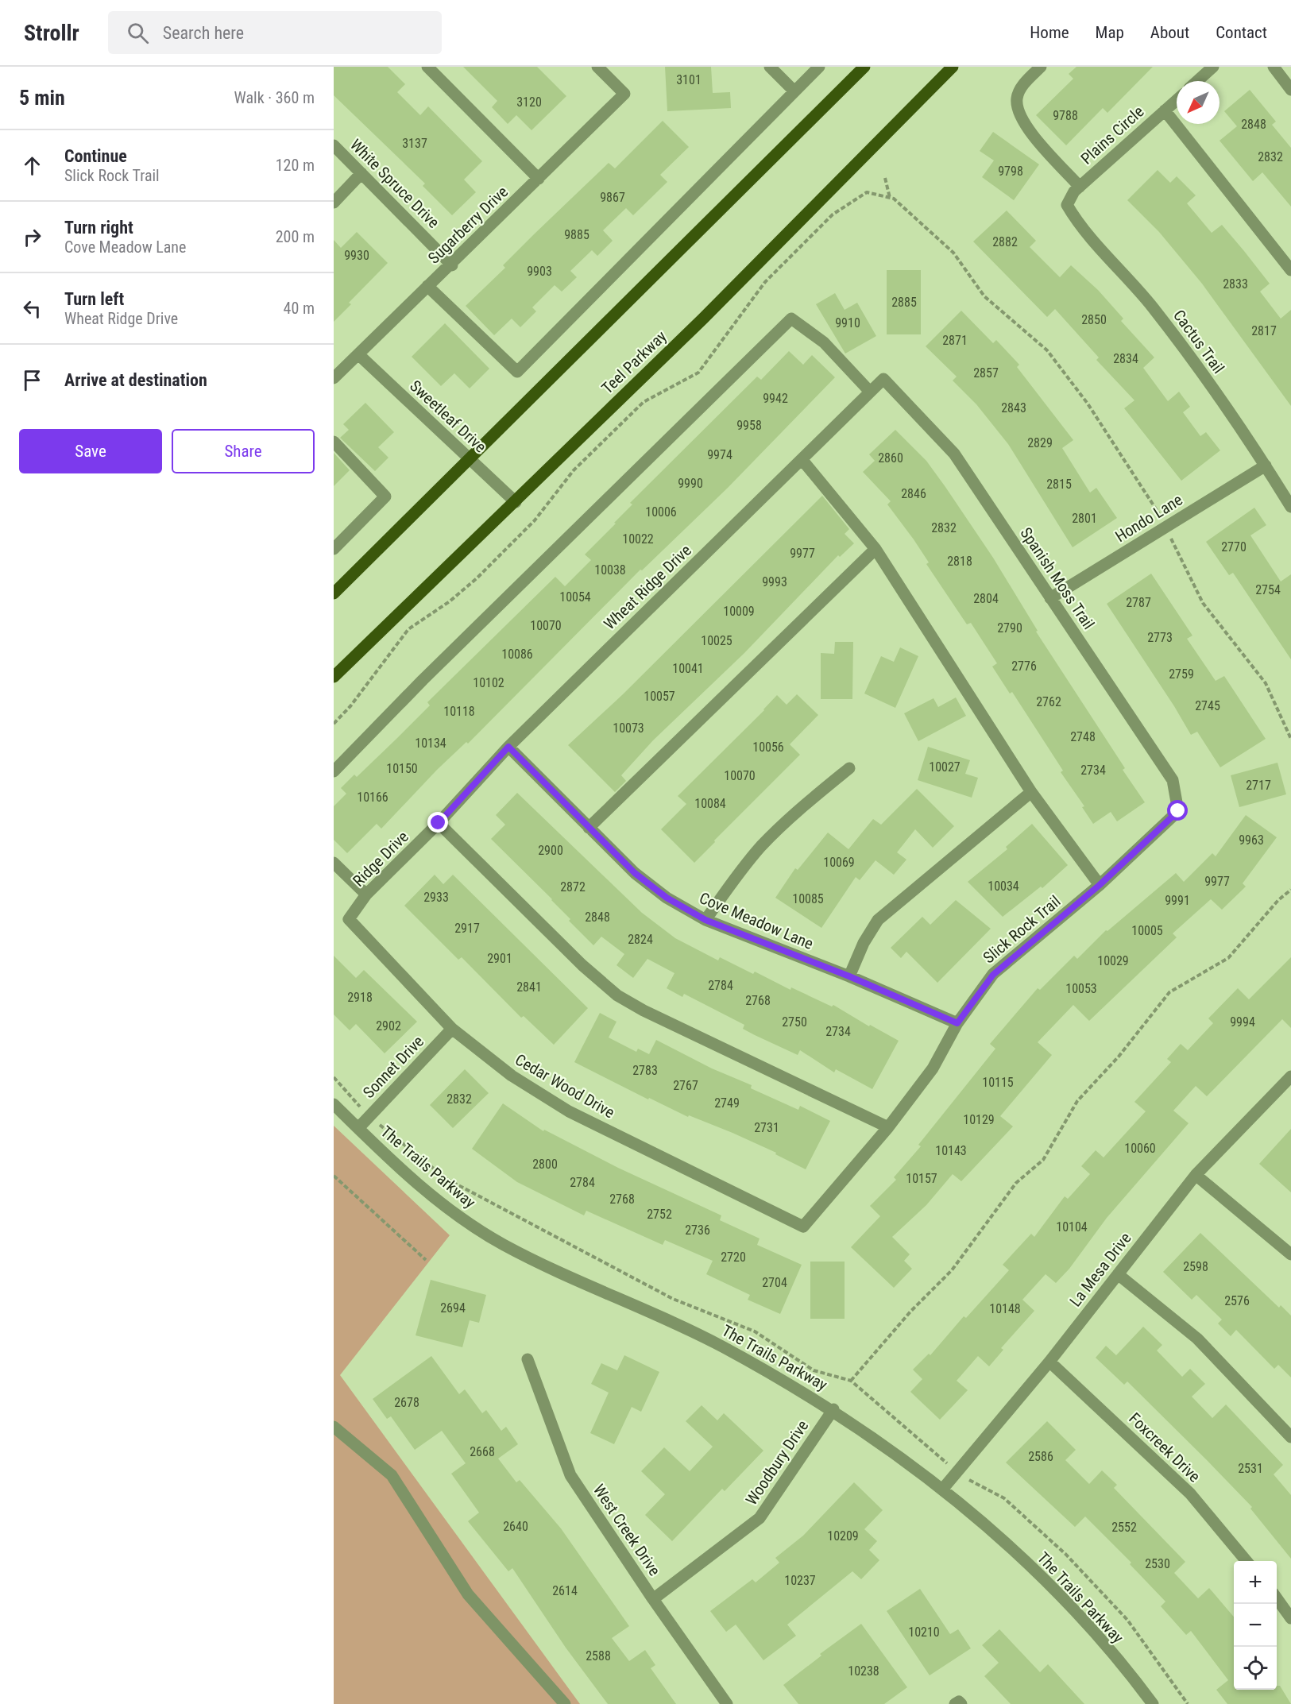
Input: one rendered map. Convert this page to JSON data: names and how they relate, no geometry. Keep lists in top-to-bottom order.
{
  "streets": {
    "main road": ["Teel Parkway"],
    "street": [
      "Plains Circle",
      "White Spruce Drive",
      "Sugarberry Drive",
      "Cactus Trail",
      "Sweetleaf Drive",
      "Hondo Lane",
      "Spanish Moss Trail",
      "Wheat Ridge Drive",
      "Ridge Drive",
      "Cove Meadow Lane",
      "Slick Rock Trail",
      "Sonnet Drive",
      "Cedar Wood Drive",
      "The Trails Parkway",
      "La Mesa Drive",
      "Foxcreek Drive",
      "Woodbury Drive",
      "West Creek Drive"
    ]
  },
  "crossings": [
    ["Plains Circle", "Cactus Trail"],
    ["White Spruce Drive", "Sugarberry Drive"],
    ["Sugarberry Drive", "Sweetleaf Drive"],
    ["Cactus Trail", "Hondo Lane"],
    ["Teel Parkway", "Sweetleaf Drive"],
    ["Hondo Lane", "Spanish Moss Trail"],
    ["Spanish Moss Trail", "Wheat Ridge Drive"],
    ["Spanish Moss Trail", "Slick Rock Trail"],
    ["Wheat Ridge Drive", "Ridge Drive"],
    ["Wheat Ridge Drive", "Cove Meadow Lane"],
    ["Ridge Drive", "Cedar Wood Drive"],
    ["Cove Meadow Lane", "Slick Rock Trail"],
    ["Slick Rock Trail", "Cedar Wood Drive"],
    ["Sonnet Drive", "Cedar Wood Drive"],
    ["Sonnet Drive", "The Trails Parkway"],
    ["The Trails Parkway", "La Mesa Drive"],
    ["The Trails Parkway", "Woodbury Drive"],
    ["La Mesa Drive", "Foxcreek Drive"],
    ["Woodbury Drive", "West Creek Drive"]
  ],
  "house_numbers": [
    "3101",
    "3120",
    "9788",
    "2848",
    "3137",
    "2832",
    "9798",
    "9867",
    "9885",
    "2882",
    "9930",
    "9903",
    "2833",
    "2885",
    "2850",
    "9910",
    "2817",
    "2871",
    "2834",
    "2857",
    "9942",
    "2843",
    "9958",
    "2829",
    "9974",
    "2860",
    "9990",
    "2815",
    "2846",
    "10006",
    "2801",
    "2832",
    "10022",
    "2770",
    "9977",
    "2818",
    "10038",
    "9993",
    "2754",
    "10054",
    "2804",
    "2787",
    "10009",
    "10070",
    "2790",
    "2773",
    "10025",
    "10086",
    "2776",
    "10041",
    "2759",
    "10102",
    "10057",
    "2762",
    "2745",
    "10118",
    "10073",
    "2748",
    "10134",
    "10056",
    "10027",
    "10150",
    "2734",
    "10070",
    "2717",
    "10166",
    "10084",
    "9963",
    "2900",
    "10069",
    "9977",
    "10034",
    "2872",
    "2933",
    "10085",
    "9991",
    "2848",
    "2917",
    "10005",
    "2824",
    "2901",
    "10029",
    "2784",
    "2841",
    "10053",
    "2918",
    "2768",
    "2750",
    "9994",
    "2902",
    "2734",
    "2783",
    "10115",
    "2767",
    "2832",
    "2749",
    "10129",
    "2731",
    "10060",
    "10143",
    "2800",
    "10157",
    "2784",
    "2768",
    "2752",
    "10104",
    "2736",
    "2720",
    "2598",
    "2704",
    "2576",
    "2694",
    "10148",
    "2678",
    "2668",
    "2586",
    "2531",
    "2640",
    "2552",
    "10209",
    "2530",
    "10237",
    "2614",
    "10210",
    "2588",
    "10238"
  ],
  "north": "bottom left",
  "page": {
    "header": "Strollr",
    "search": "Search here",
    "nav": [
      "Home",
      "Map",
      "About",
      "Contact"
    ],
    "heading": ["5 min", "Walk · 360 m"],
    "list": [
      ["Continue", "Slick Rock Trail", "120 m"],
      ["Turn right", "Cove Meadow Lane", "200 m"],
      ["Turn left", "Wheat Ridge Drive", "40 m"],
      "Arrive at destination"
    ],
    "buttons": ["Save", "Share"],
    "map_buttons": ["+", "−"]
  }
}
